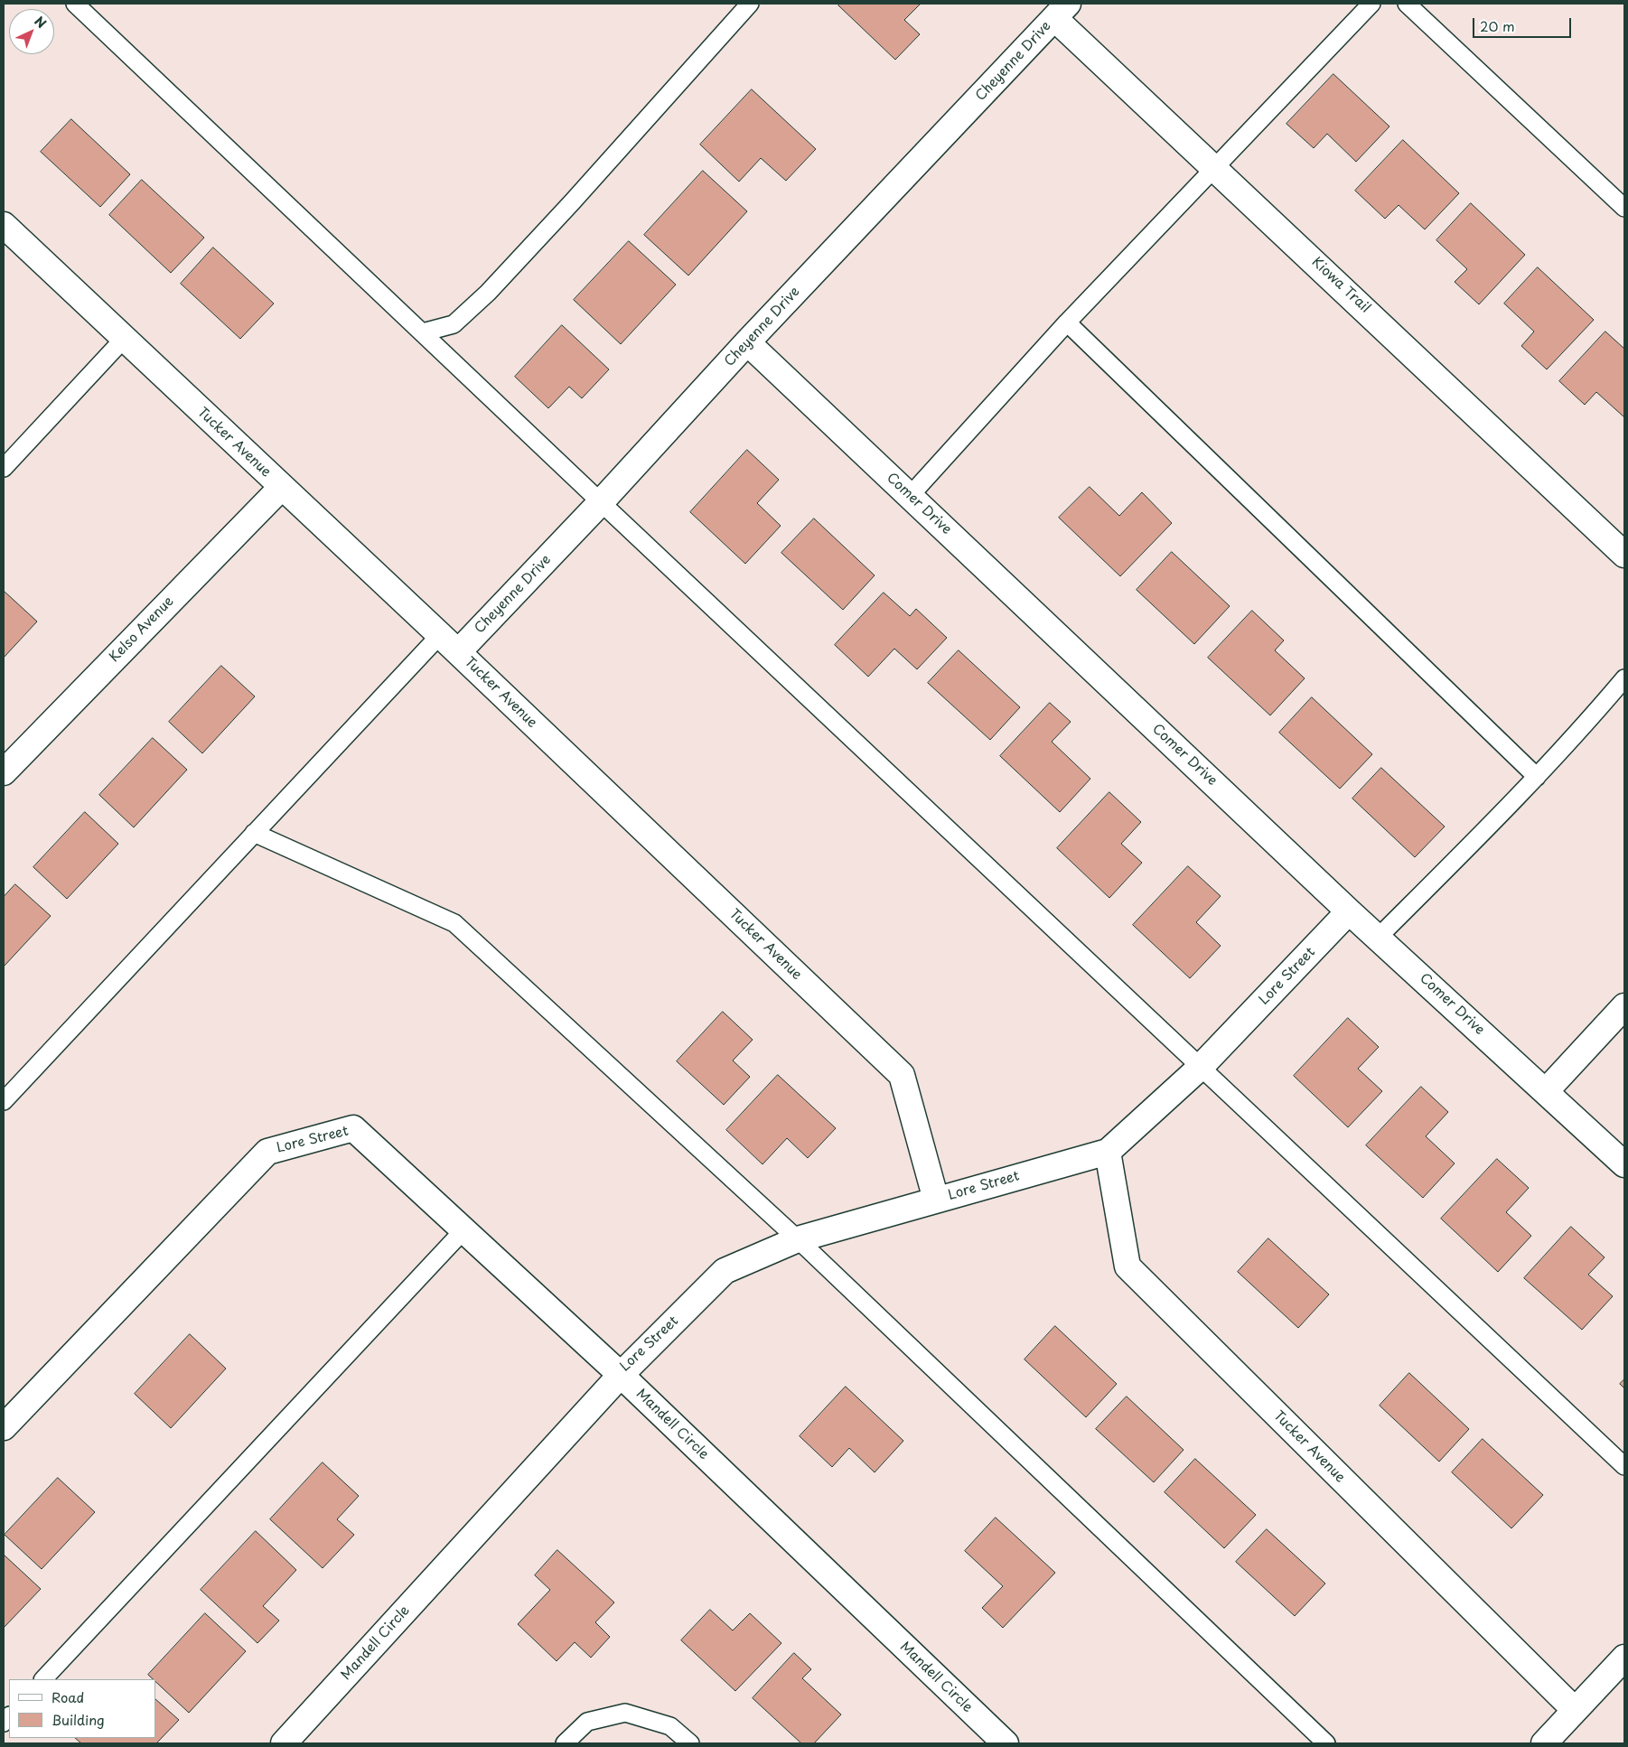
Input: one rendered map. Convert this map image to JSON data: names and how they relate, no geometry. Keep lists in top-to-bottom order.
{
  "streets": {
    "street": [
      "Cheyenne Drive",
      "Kiowa Trail",
      "Tucker Avenue",
      "Comer Drive",
      "Kelso Avenue",
      "Lore Street",
      "Mandell Circle"
    ]
  },
  "crossings": [
    ["Cheyenne Drive", "Kiowa Trail"],
    ["Cheyenne Drive", "Tucker Avenue"],
    ["Cheyenne Drive", "Comer Drive"],
    ["Tucker Avenue", "Kelso Avenue"],
    ["Tucker Avenue", "Lore Street"],
    ["Comer Drive", "Lore Street"],
    ["Lore Street", "Mandell Circle"]
  ],
  "legend": ["Road", "Building"],
  "scale_bar": "20 m",
  "north": "top right"
}
